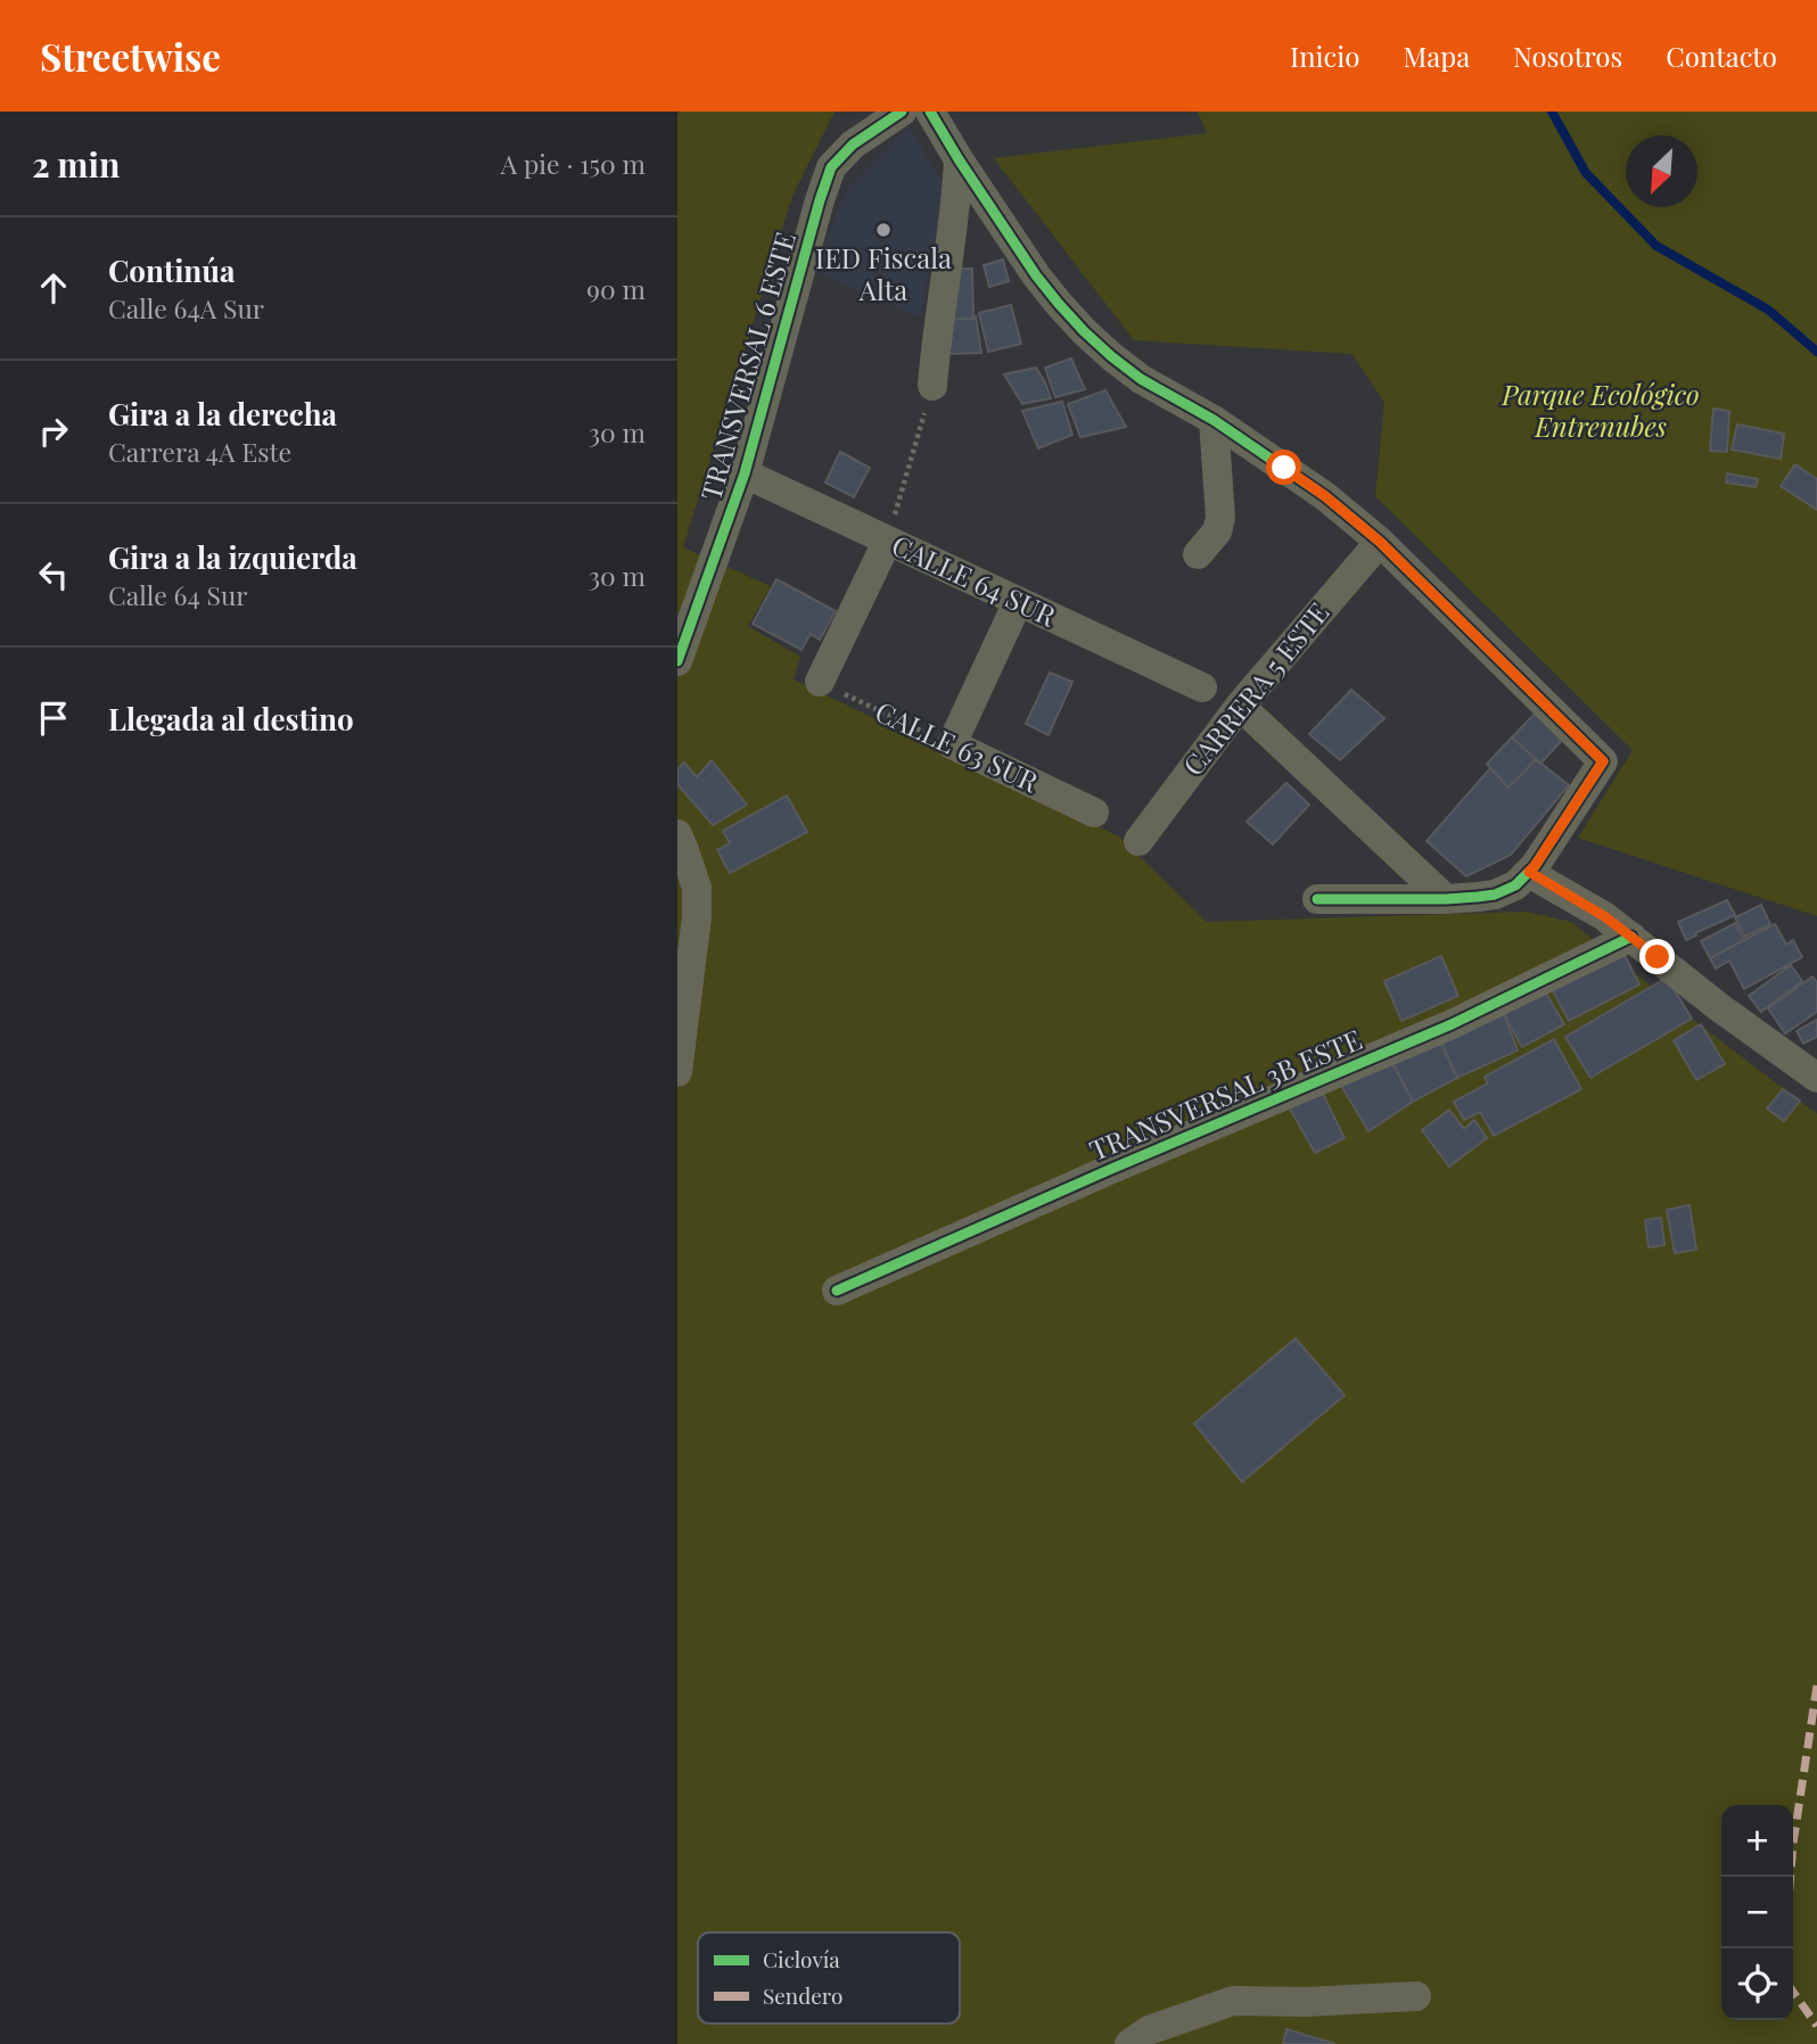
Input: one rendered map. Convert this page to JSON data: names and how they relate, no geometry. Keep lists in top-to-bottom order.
{
  "streets": {
    "street": [
      "TRANSVERSAL 6 ESTE",
      "CALLE 64 SUR",
      "CARRERA 5 ESTE",
      "CALLE 63 SUR",
      "TRANSVERSAL 3B ESTE"
    ]
  },
  "crossings": [
    ["TRANSVERSAL 6 ESTE", "CALLE 64 SUR"]
  ],
  "parks": ["Parque Ecológico Entrenubes"],
  "places": ["IED Fiscala Alta"],
  "legend": ["Ciclovía", "Sendero"],
  "north": "bottom left",
  "page": {
    "header": "Streetwise",
    "nav": [
      "Inicio",
      "Mapa",
      "Nosotros",
      "Contacto"
    ],
    "heading": ["2 min", "A pie · 150 m"],
    "list": [
      ["Continúa", "Calle 64A Sur", "90 m"],
      ["Gira a la derecha", "Carrera 4A Este", "30 m"],
      ["Gira a la izquierda", "Calle 64 Sur", "30 m"],
      "Llegada al destino"
    ],
    "map_buttons": ["+", "−"]
  }
}
